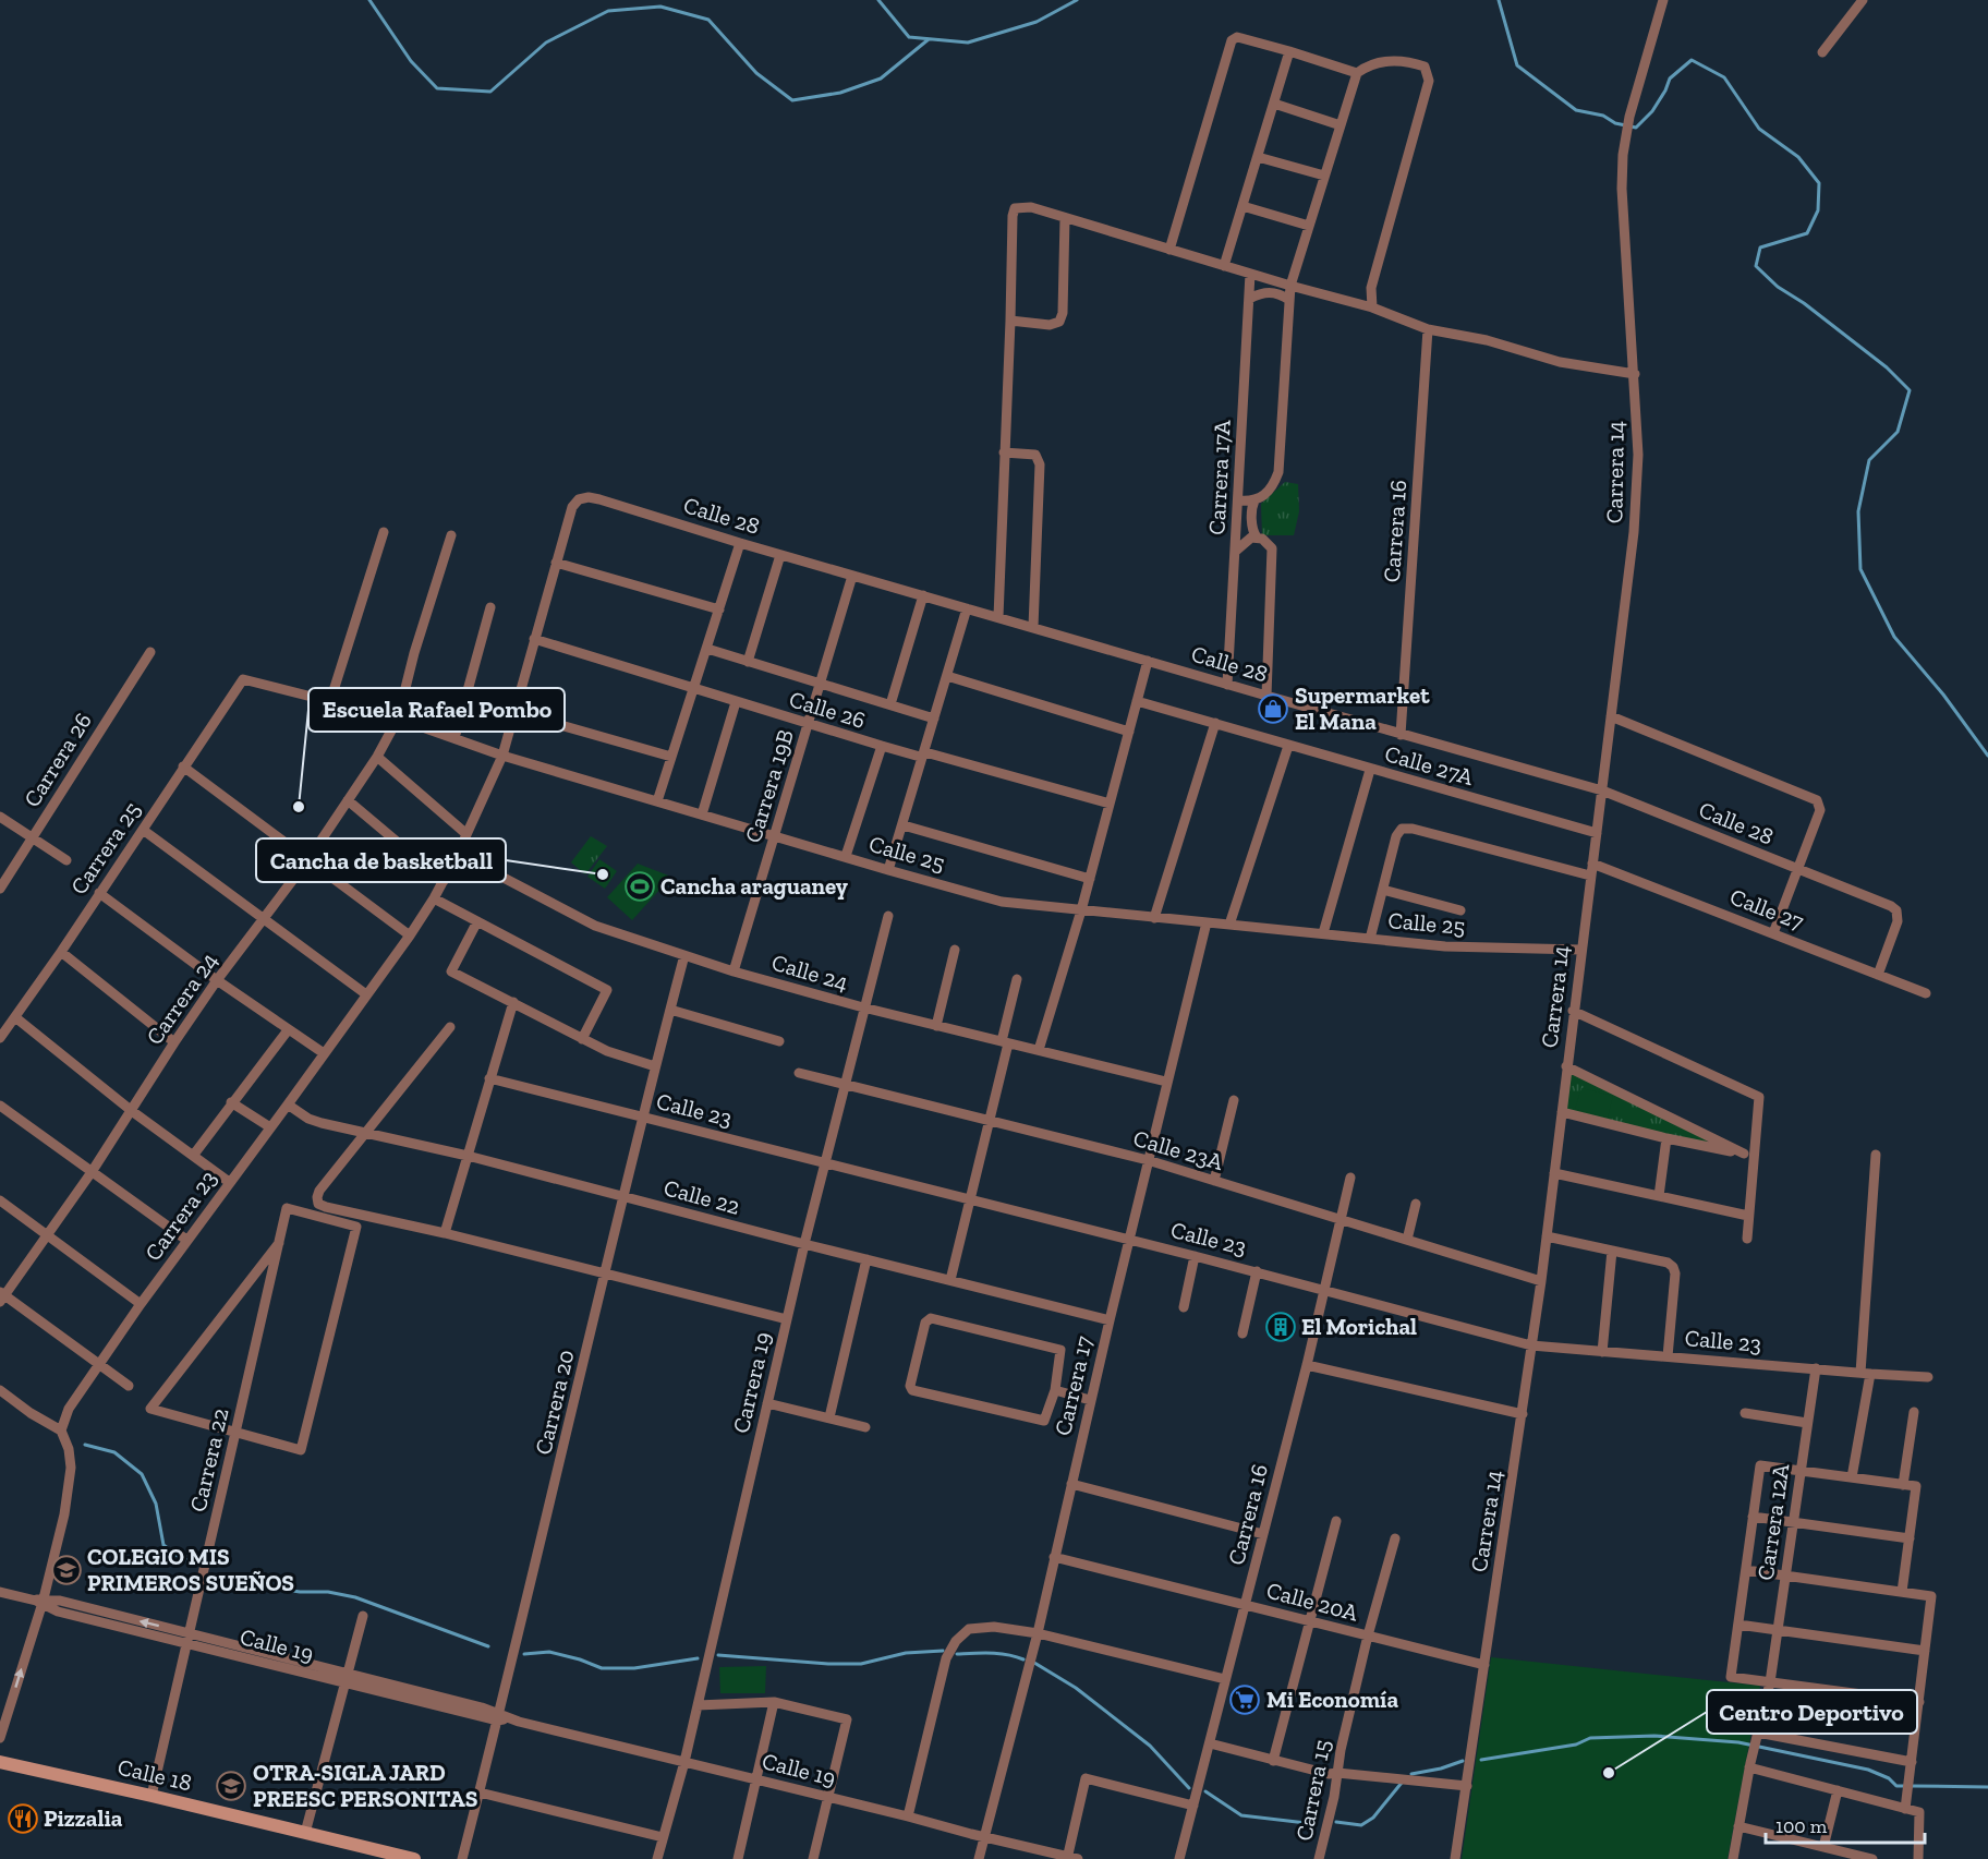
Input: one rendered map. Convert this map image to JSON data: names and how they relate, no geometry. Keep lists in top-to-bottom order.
{
  "streets": {
    "street": [
      "Carrera 14",
      "Carrera 17A",
      "Calle 28",
      "Carrera 16",
      "Calle 26",
      "Carrera 26",
      "Calle 27A",
      "Carrera 19B",
      "Carrera 25",
      "Calle 25",
      "Calle 27",
      "Calle 24",
      "Carrera 24",
      "Calle 23",
      "Calle 23A",
      "Calle 22",
      "Carrera 23",
      "Carrera 19",
      "Carrera 17",
      "Carrera 20",
      "Carrera 22",
      "Carrera 12A",
      "Calle 20A",
      "Calle 19",
      "Calle 18",
      "Carrera 15"
    ]
  },
  "crossings": [
    ["Carrera 14", "Calle 28"],
    ["Carrera 14", "Calle 27A"],
    ["Carrera 14", "Calle 25"],
    ["Carrera 14", "Calle 27"],
    ["Carrera 14", "Calle 23"],
    ["Carrera 14", "Calle 23A"],
    ["Carrera 14", "Calle 20A"],
    ["Carrera 17A", "Calle 28"],
    ["Calle 28", "Carrera 16"],
    ["Calle 28", "Carrera 19B"],
    ["Calle 28", "Calle 27"],
    ["Carrera 16", "Calle 23"],
    ["Carrera 16", "Calle 23A"],
    ["Carrera 16", "Calle 20A"],
    ["Calle 26", "Carrera 19B"],
    ["Carrera 19B", "Calle 25"],
    ["Carrera 19B", "Calle 24"],
    ["Carrera 25", "Calle 25"],
    ["Calle 25", "Carrera 24"],
    ["Calle 25", "Carrera 23"],
    ["Calle 25", "Carrera 17"],
    ["Calle 24", "Carrera 23"],
    ["Calle 24", "Carrera 19"],
    ["Calle 24", "Carrera 17"],
    ["Calle 24", "Carrera 20"],
    ["Calle 23", "Carrera 19"],
    ["Calle 23", "Carrera 17"],
    ["Calle 23", "Carrera 20"],
    ["Calle 23", "Carrera 12A"],
    ["Calle 23A", "Carrera 19"],
    ["Calle 23A", "Carrera 17"],
    ["Calle 22", "Carrera 23"],
    ["Calle 22", "Carrera 19"],
    ["Calle 22", "Carrera 17"],
    ["Calle 22", "Carrera 20"],
    ["Carrera 19", "Calle 19"],
    ["Carrera 17", "Calle 20A"],
    ["Carrera 17", "Calle 19"],
    ["Carrera 20", "Calle 19"],
    ["Carrera 22", "Calle 19"],
    ["Carrera 22", "Calle 18"],
    ["Calle 20A", "Carrera 15"]
  ],
  "places": {
    "shop": ["Supermarket El Mana"],
    "other": ["Escuela Rafael Pombo", "Cancha de basketball", "Centro Deportivo"],
    "sports": ["Cancha araguaney"],
    "building": ["El Morichal"],
    "school or university": ["COLEGIO MIS PRIMEROS SUEÑOS", "OTRA-SIGLA JARD PREESC PERSONITAS"],
    "supermarket": ["Mi Economía"],
    "restaurant": ["Pizzalia"]
  },
  "scale_bar": "100 m"
}
